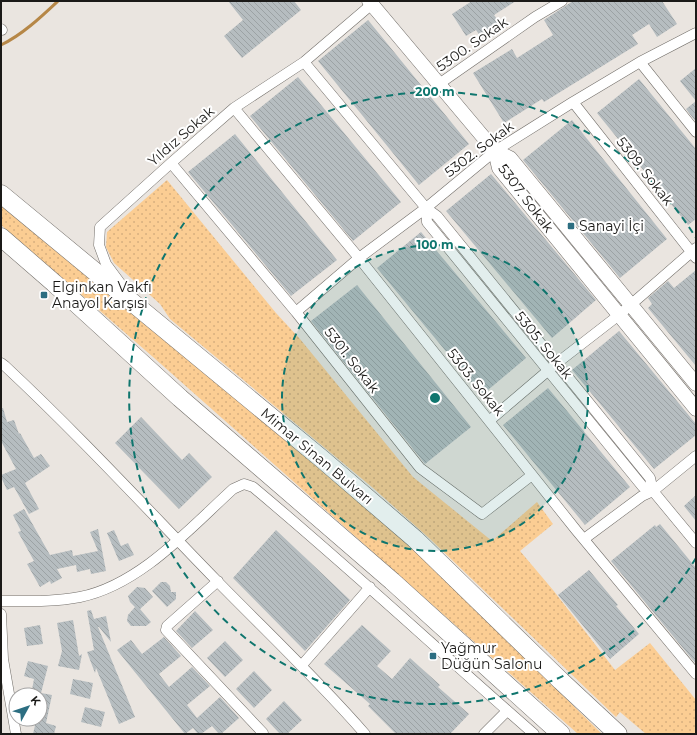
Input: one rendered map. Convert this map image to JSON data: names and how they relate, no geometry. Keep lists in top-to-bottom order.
{
  "streets": {
    "highway": ["Mimar Sinan Bulvarı"],
    "street": [
      "5300. Sokak",
      "Yıldız Sokak",
      "5302. Sokak",
      "5309. Sokak",
      "5307. Sokak",
      "5305. Sokak",
      "5301. Sokak",
      "5303. Sokak"
    ]
  },
  "crossings": [
    ["Yıldız Sokak", "5305. Sokak"],
    ["Yıldız Sokak", "5301. Sokak"],
    ["Yıldız Sokak", "5303. Sokak"],
    ["Yıldız Sokak", "Mimar Sinan Bulvarı"],
    ["5302. Sokak", "5309. Sokak"],
    ["5302. Sokak", "5307. Sokak"],
    ["5302. Sokak", "5305. Sokak"],
    ["5302. Sokak", "5301. Sokak"],
    ["5302. Sokak", "5303. Sokak"],
    ["5301. Sokak", "5303. Sokak"]
  ],
  "places": {
    "transit": ["Sanayi İçi", "Elginkan Vakfı Anayol Karşısı", "Yağmur Düğün Salonu"]
  },
  "north": "top right",
  "rings": ["200 m", "100 m"]
}
